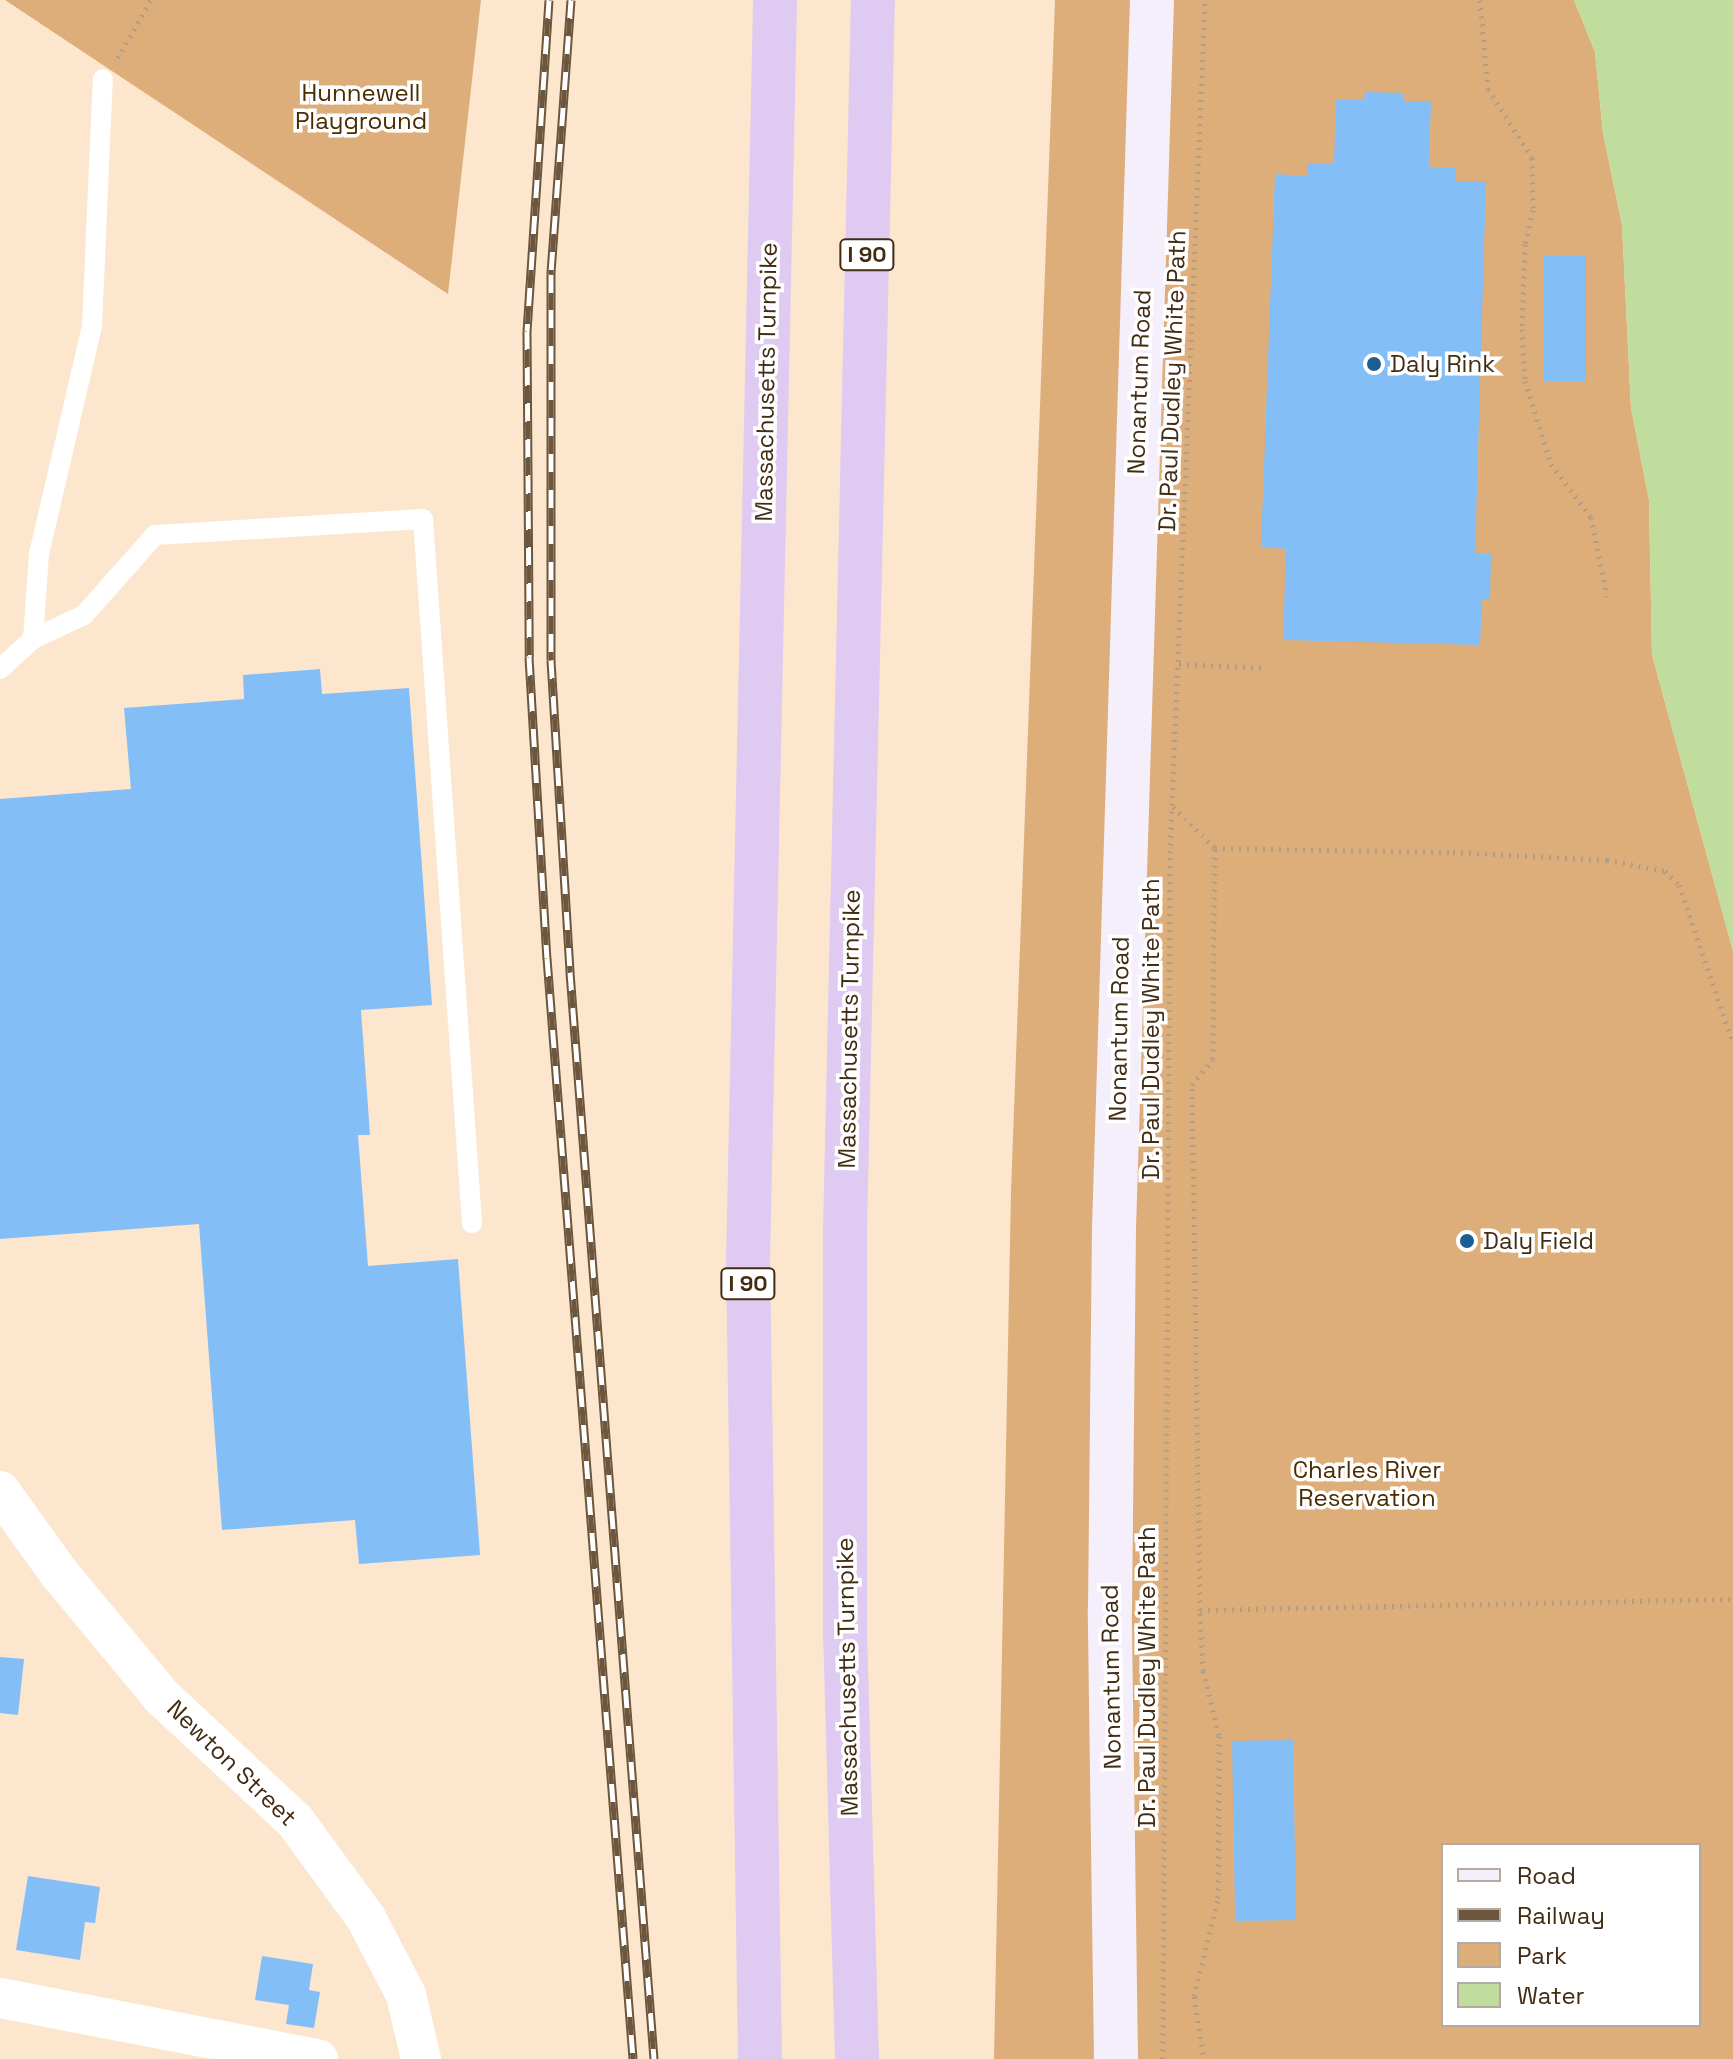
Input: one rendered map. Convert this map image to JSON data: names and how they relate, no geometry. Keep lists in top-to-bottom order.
{
  "streets": {
    "highway": ["I 90", "Massachusetts Turnpike"],
    "main road": ["Nonantum Road"],
    "street": ["Newton Street"],
    "path": ["Dr. Paul Dudley White Path"]
  },
  "parks": ["Hunnewell Playground", "Charles River Reservation"],
  "places": ["Daly Rink", "Daly Field"],
  "legend": [
    "Road",
    "Railway",
    "Park",
    "Water"
  ]
}
